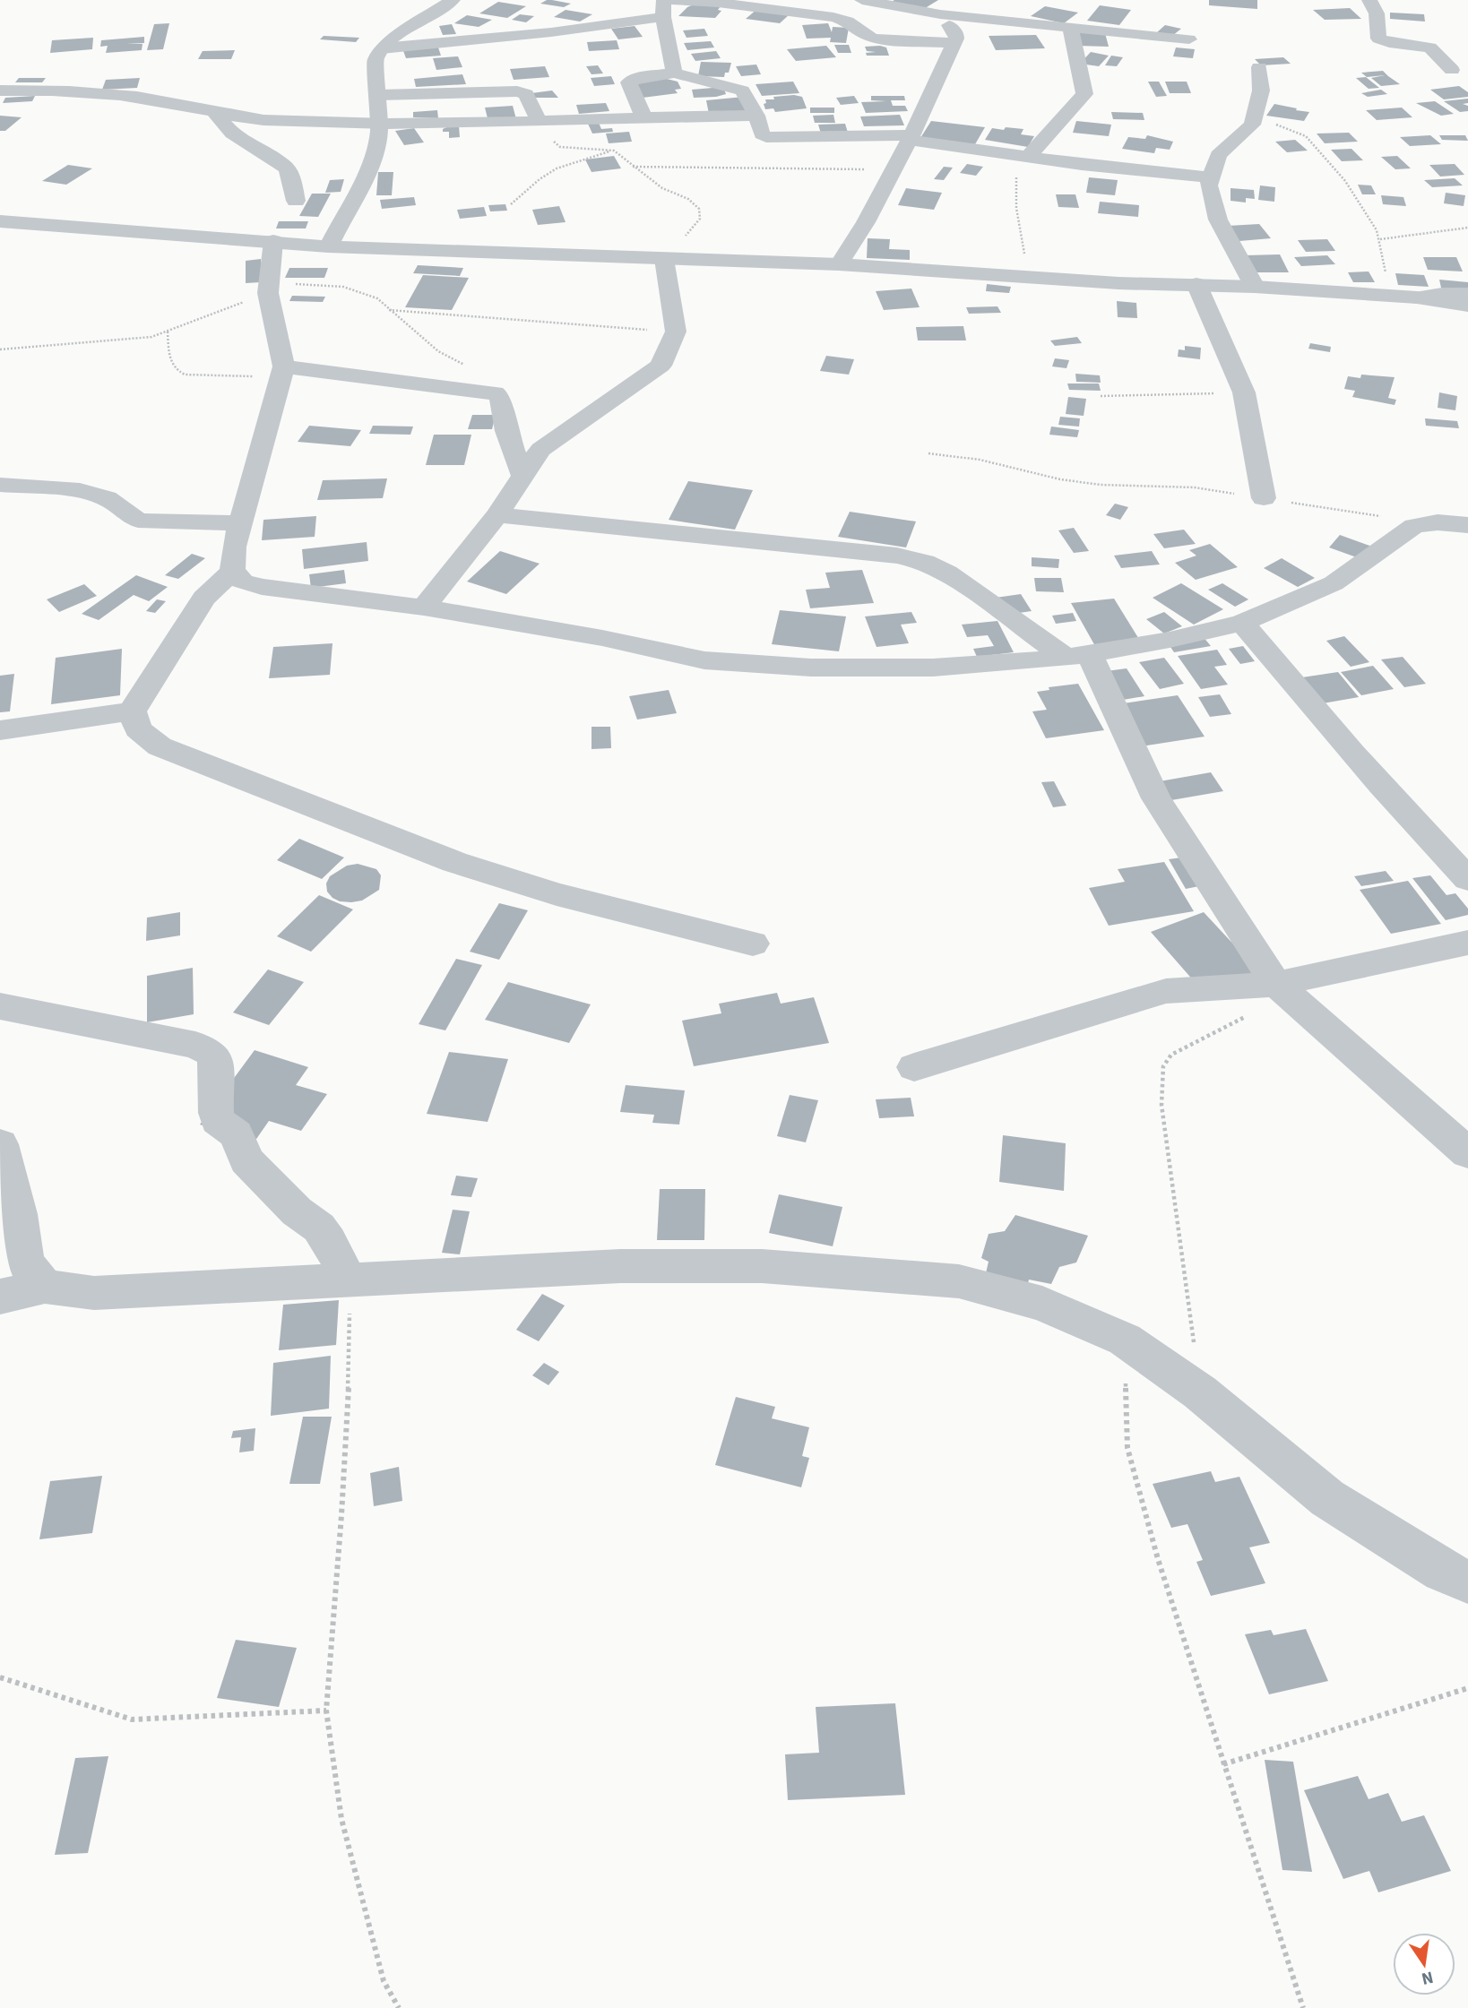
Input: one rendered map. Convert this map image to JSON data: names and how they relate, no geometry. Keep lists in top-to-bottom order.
{
  "north": "bottom"
}
